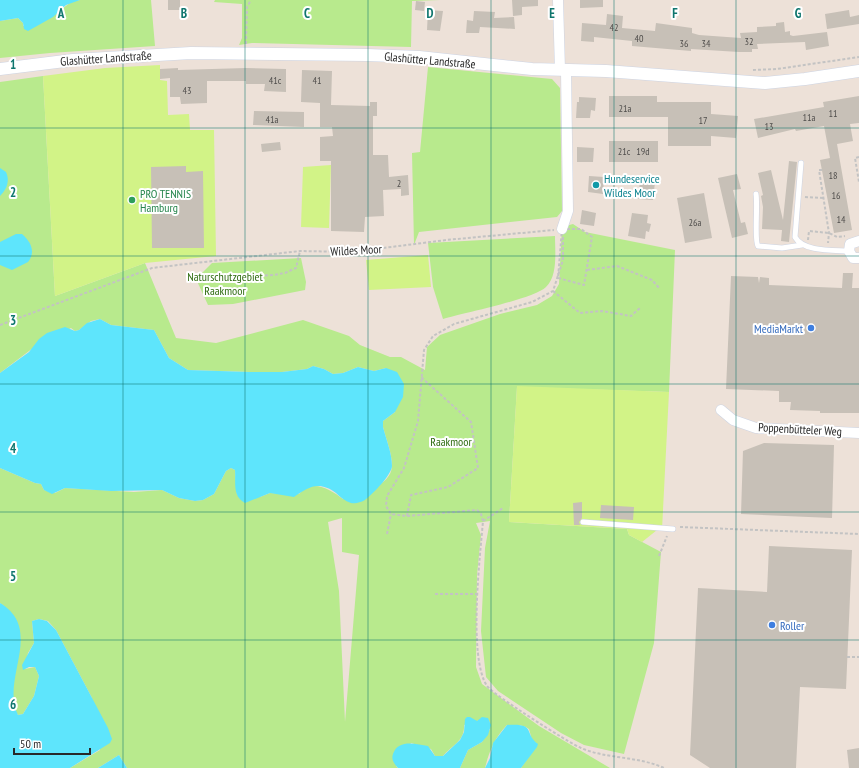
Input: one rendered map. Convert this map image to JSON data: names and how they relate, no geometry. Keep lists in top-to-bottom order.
{
  "streets": {
    "street": ["Glashütter Landstraße", "Poppenbütteler Weg"],
    "path": ["Wildes Moor"]
  },
  "parks": ["Naturschutzgebiet Raakmoor", "Raakmoor"],
  "places": [
    "Hundeservice Wildes Moor",
    "PRO TENNIS Hamburg",
    "MediaMarkt",
    "Roller"
  ],
  "house_numbers": [
    "42",
    "40",
    "32",
    "36",
    "34",
    "41c",
    "41",
    "43",
    "21a",
    "11",
    "11a",
    "41a",
    "17",
    "13",
    "21c",
    "19d",
    "18",
    "2",
    "16",
    "14",
    "26a"
  ],
  "scale_bar": "50 m",
  "grid": {
    "columns": [
      "A",
      "B",
      "C",
      "D",
      "E",
      "F",
      "G"
    ],
    "rows": [
      "1",
      "2",
      "3",
      "4",
      "5",
      "6"
    ]
  }
}
